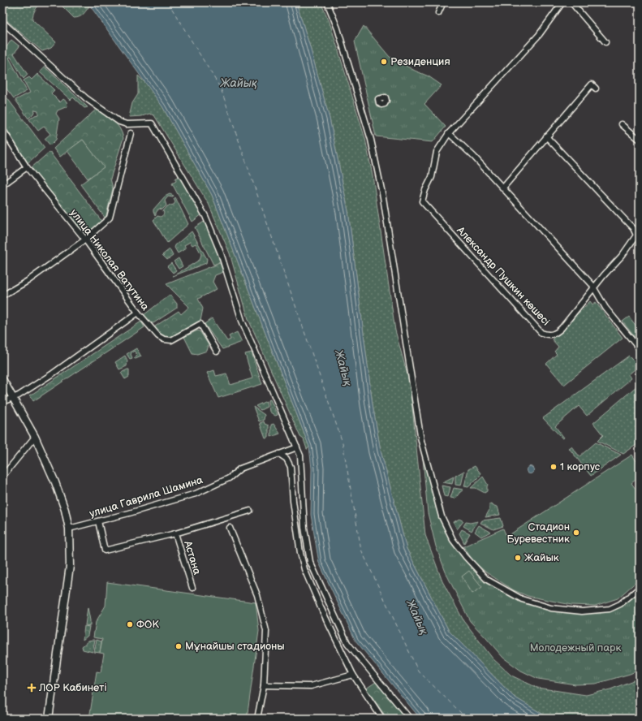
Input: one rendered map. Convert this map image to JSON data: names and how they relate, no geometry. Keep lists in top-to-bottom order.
{
  "streets": {
    "street": [
      "улица Николая Ватутина",
      "Александр Пушкин көшесі",
      "улица Гаврила Шамина",
      "Астана"
    ]
  },
  "water": ["Жайық"],
  "parks": ["Молодежный парк"],
  "places": {
    "other": [
      "Резиденция",
      "1 корпус",
      "Стадион Буревестник",
      "Жайык",
      "ФОК",
      "Мұнайшы стадионы"
    ],
    "health": ["ЛОР Кабинетi"]
  }
}
